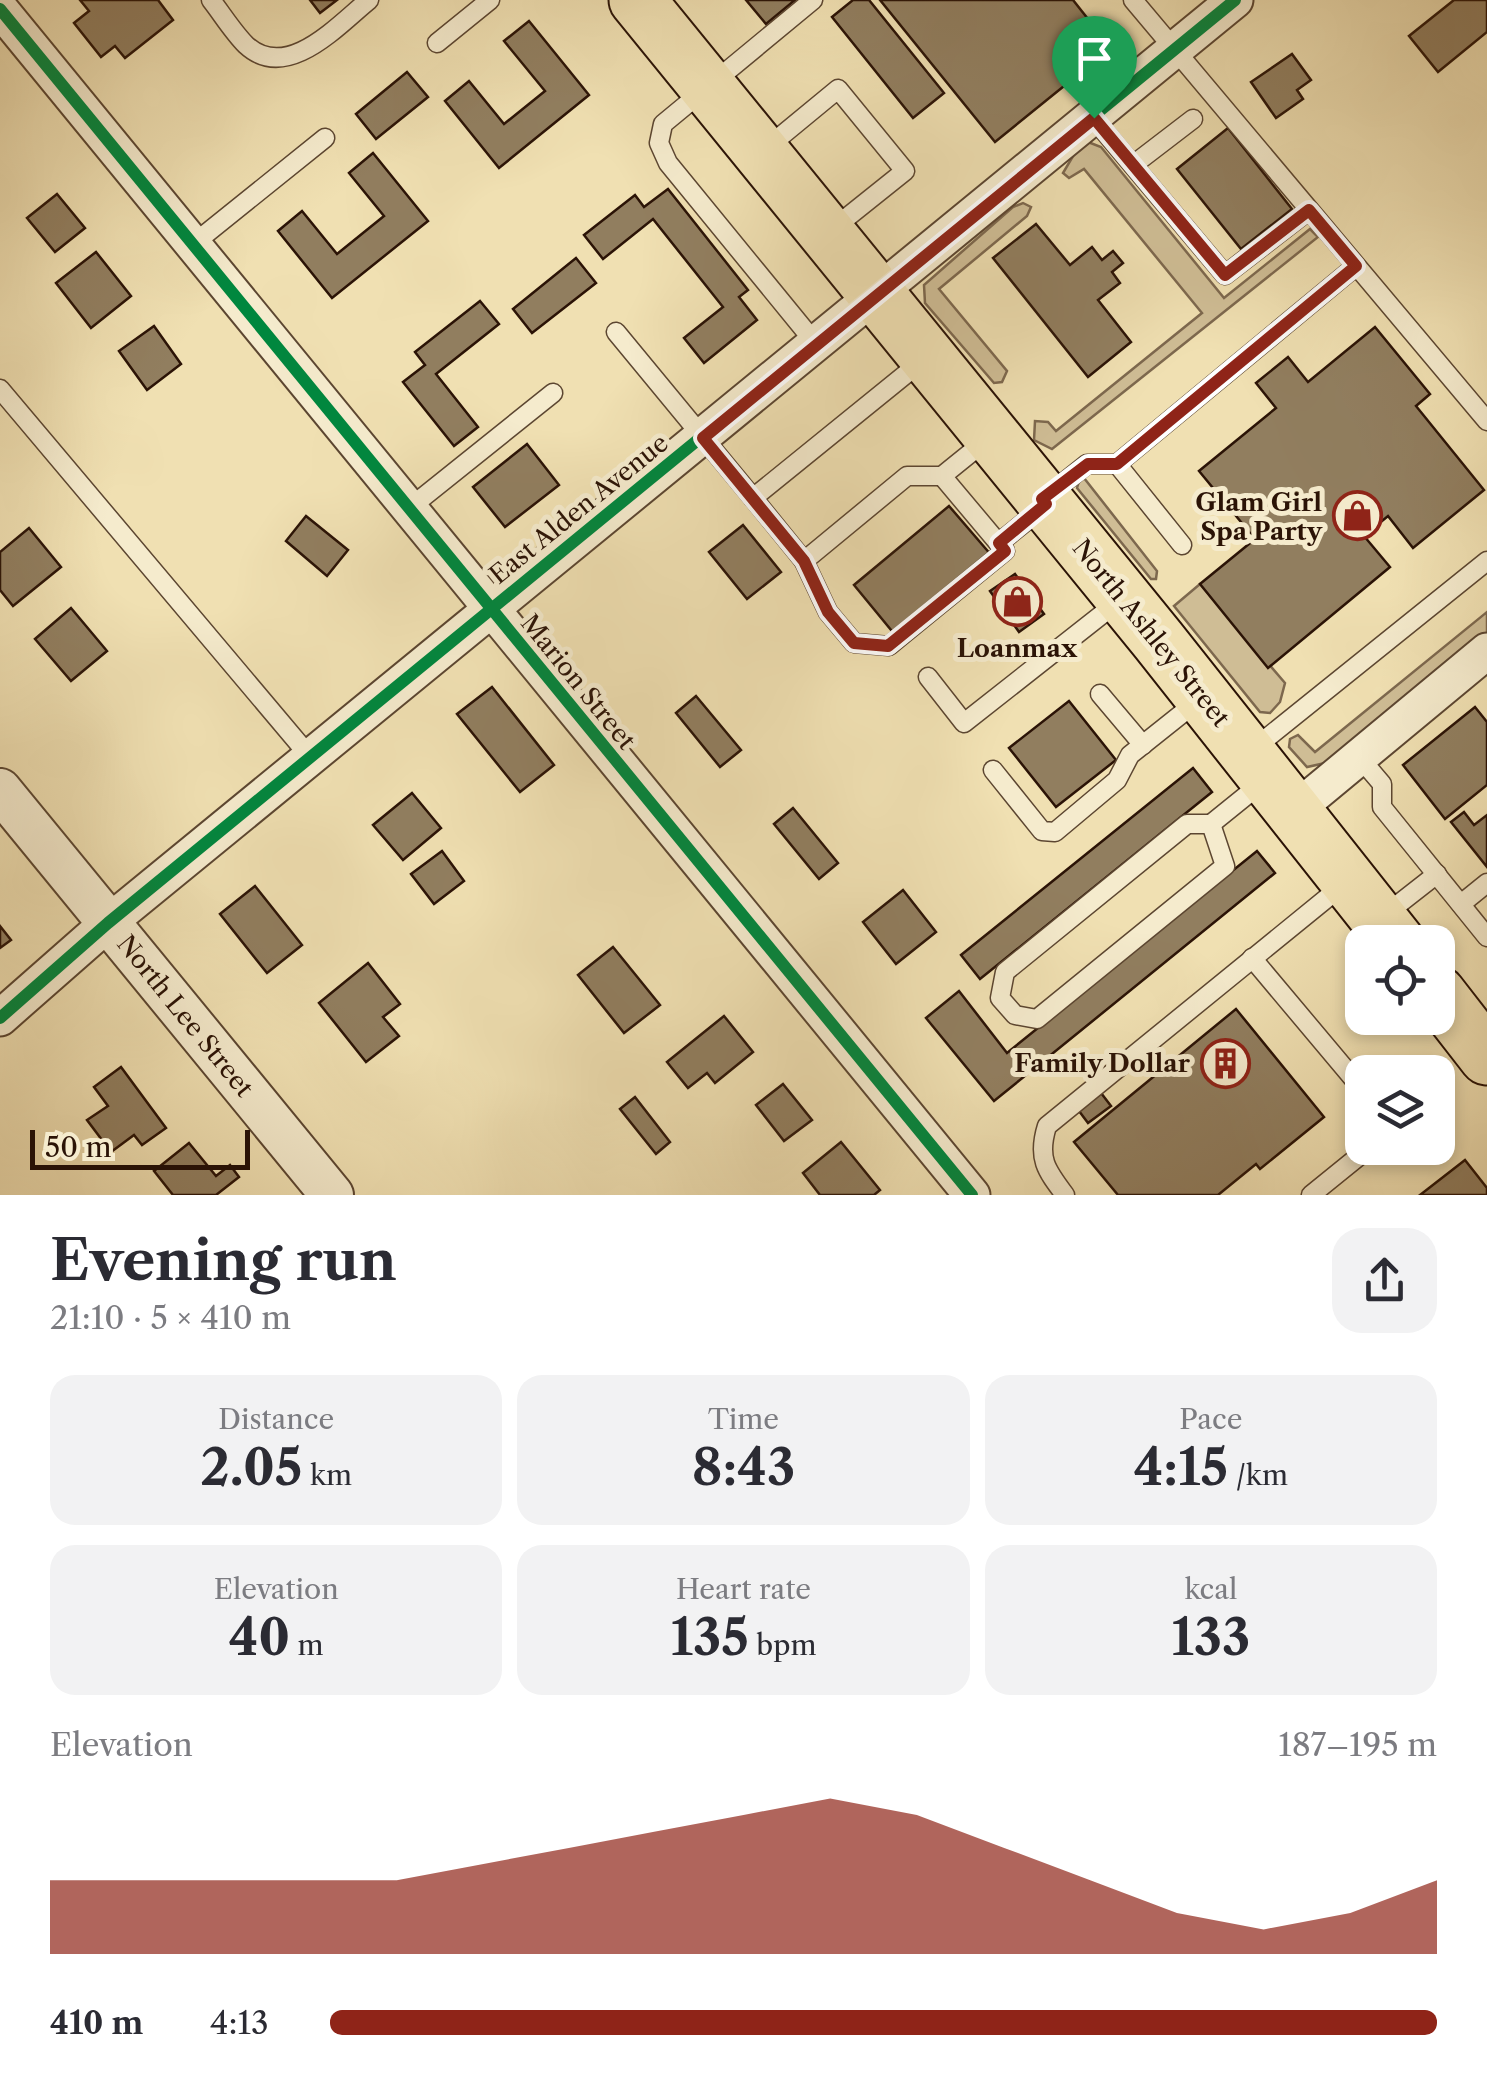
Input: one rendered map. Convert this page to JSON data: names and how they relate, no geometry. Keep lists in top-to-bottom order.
{
  "streets": {
    "main road": ["North Ashley Street"],
    "street": ["East Alden Avenue", "Marion Street", "North Lee Street"]
  },
  "crossings": [
    ["East Alden Avenue", "North Ashley Street"],
    ["East Alden Avenue", "Marion Street"],
    ["East Alden Avenue", "North Lee Street"]
  ],
  "places": {
    "shop": ["Glam Girl Spa Party", "Loanmax"],
    "building": ["Family Dollar"]
  },
  "scale_bar": "50 m",
  "page": {
    "scale": "50 m",
    "heading": ["Evening run", "21:10 · 5 × 410 m"],
    "stats": [
      ["Distance", "2.05 km"],
      ["Time", "8:43"],
      ["Pace", "4:15 /km"],
      ["Elevation", "40 m"],
      ["Heart rate", "135 bpm"],
      ["kcal", "133"]
    ],
    "chart": ["Elevation", "187–195 m"],
    "list": [
      {
        "name": "410 m",
        "note": "4:13"
      }
    ]
  }
}
